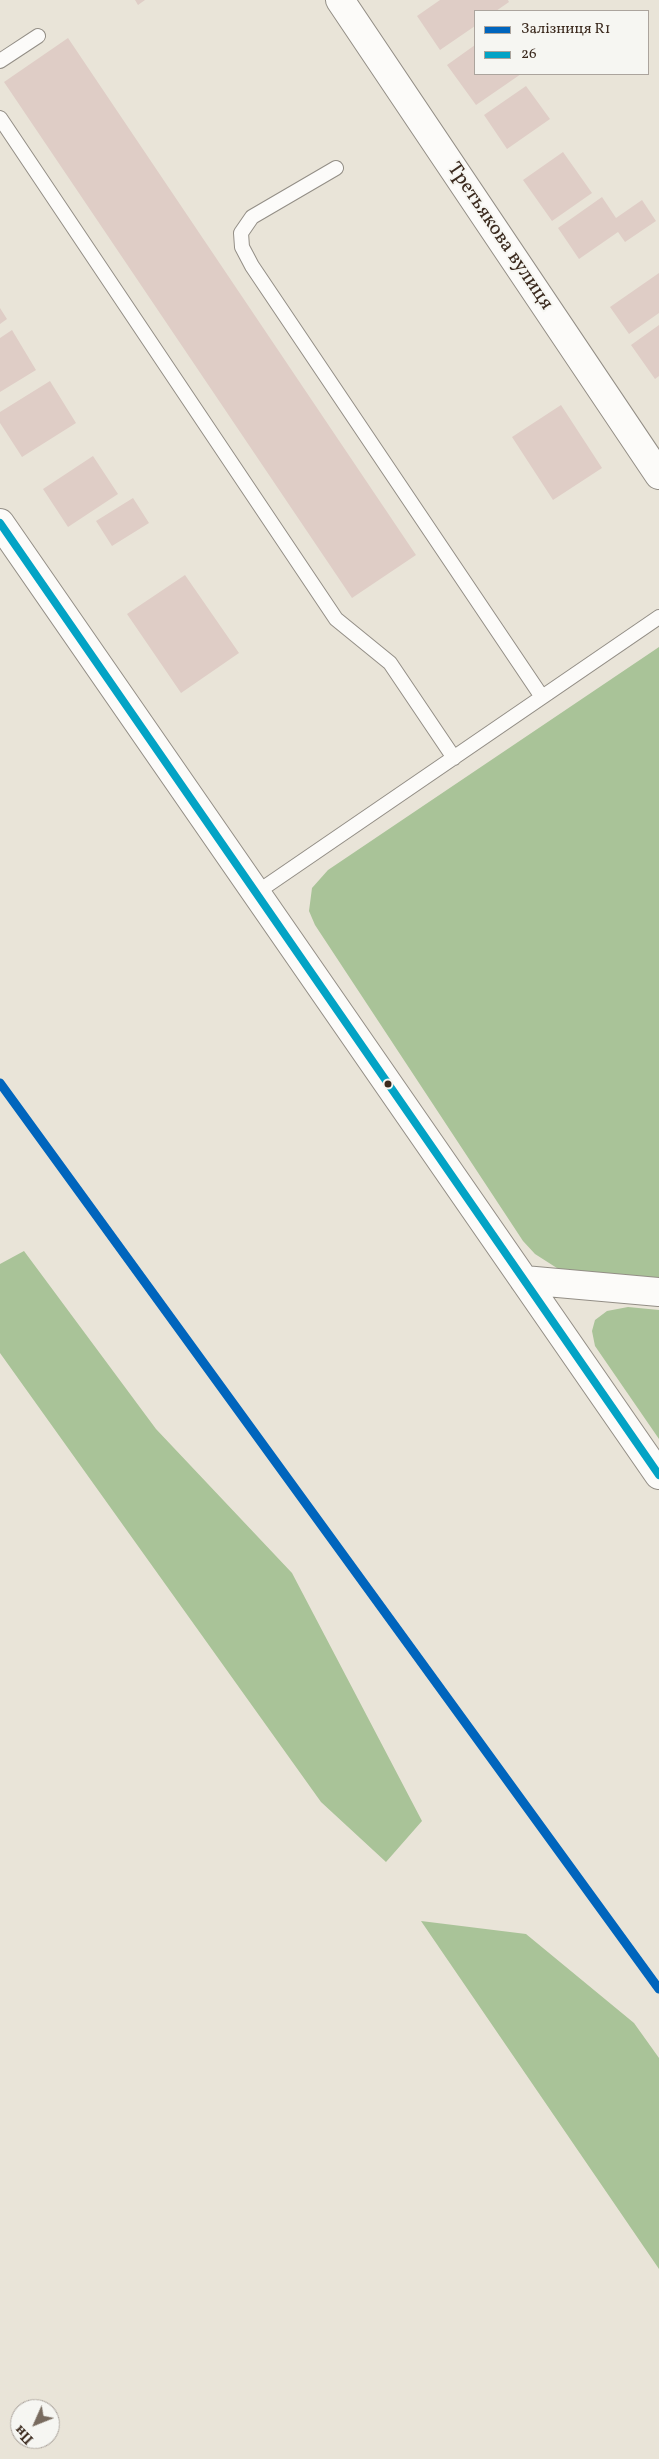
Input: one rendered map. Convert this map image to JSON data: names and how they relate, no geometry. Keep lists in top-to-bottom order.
{
  "streets": {
    "main road": ["Третьякова вулиця"]
  },
  "lines": ["transit line 26", "rail line R1"],
  "legend": ["Залізниця R1", "26"],
  "north": "bottom left"
}
